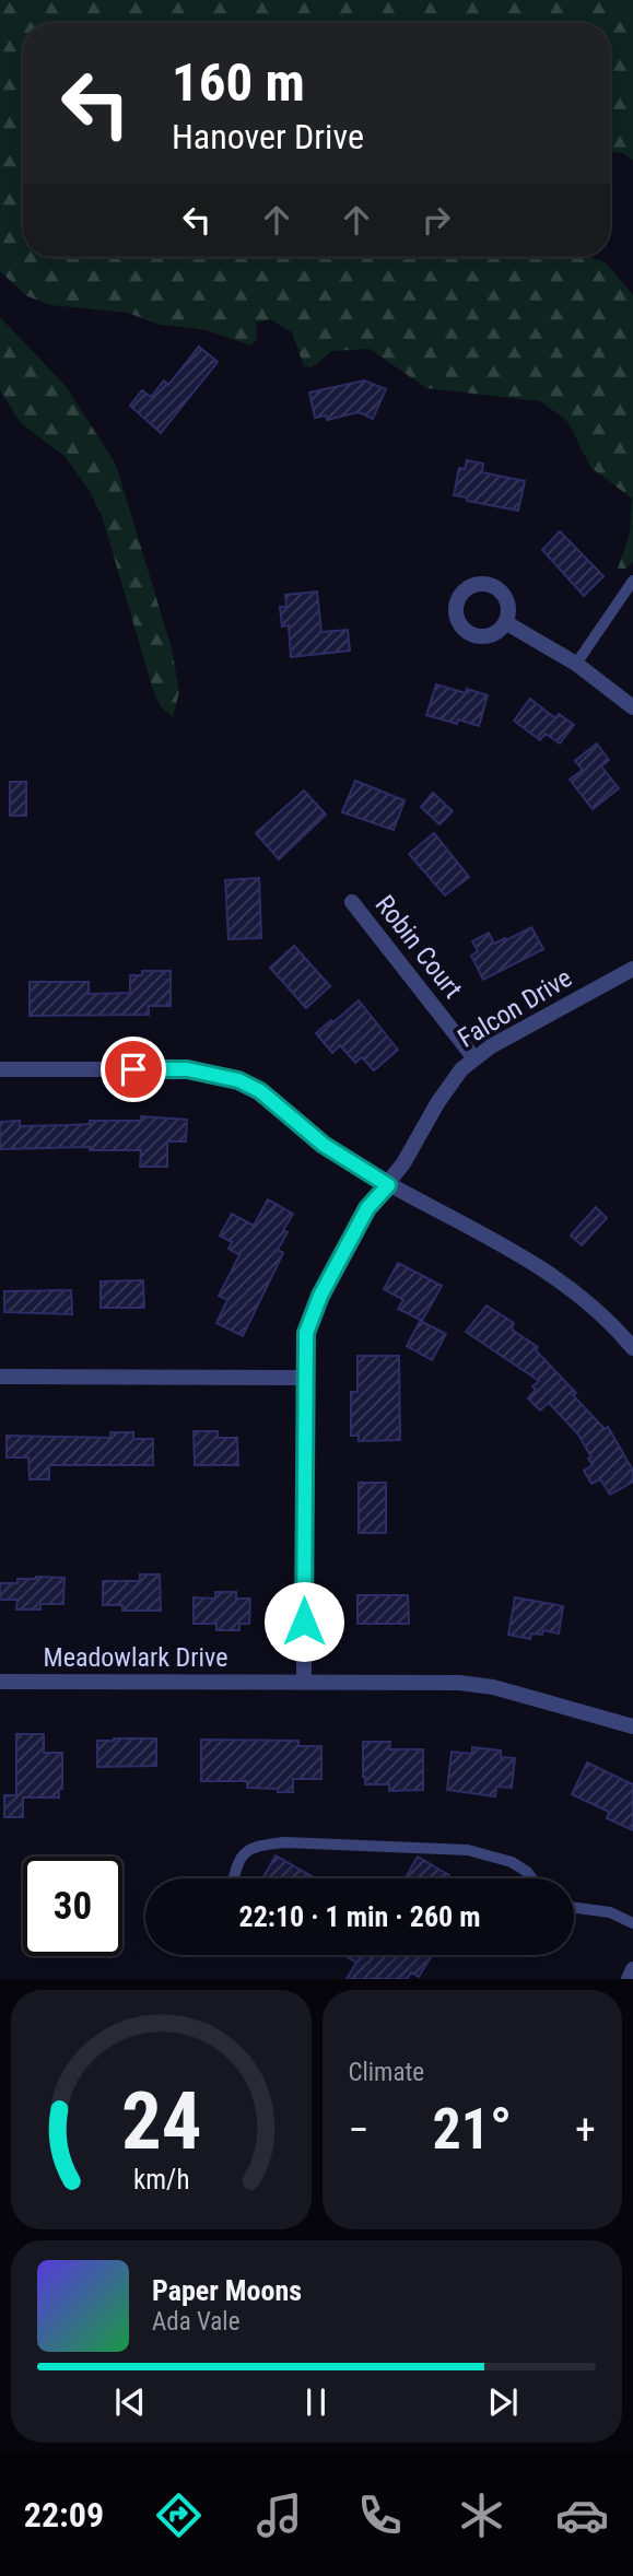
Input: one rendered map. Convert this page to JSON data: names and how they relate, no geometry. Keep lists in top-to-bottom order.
{
  "streets": {
    "street": ["Robin Court", "Falcon Drive", "Meadowlark Drive"]
  },
  "crossings": [
    ["Robin Court", "Falcon Drive"],
    ["Falcon Drive", "Meadowlark Drive"]
  ],
  "page": {
    "turn": ["160 m", "Hanover Drive"],
    "limit": "30",
    "trip": "22:10 · 1 min · 260 m",
    "tile": "Climate",
    "heat": ["−", "21°", "+"],
    "song": ["Paper Moons", "Ada Vale"],
    "tabs": "22:09",
    "gauge": ["24", "km/h"]
  }
}
